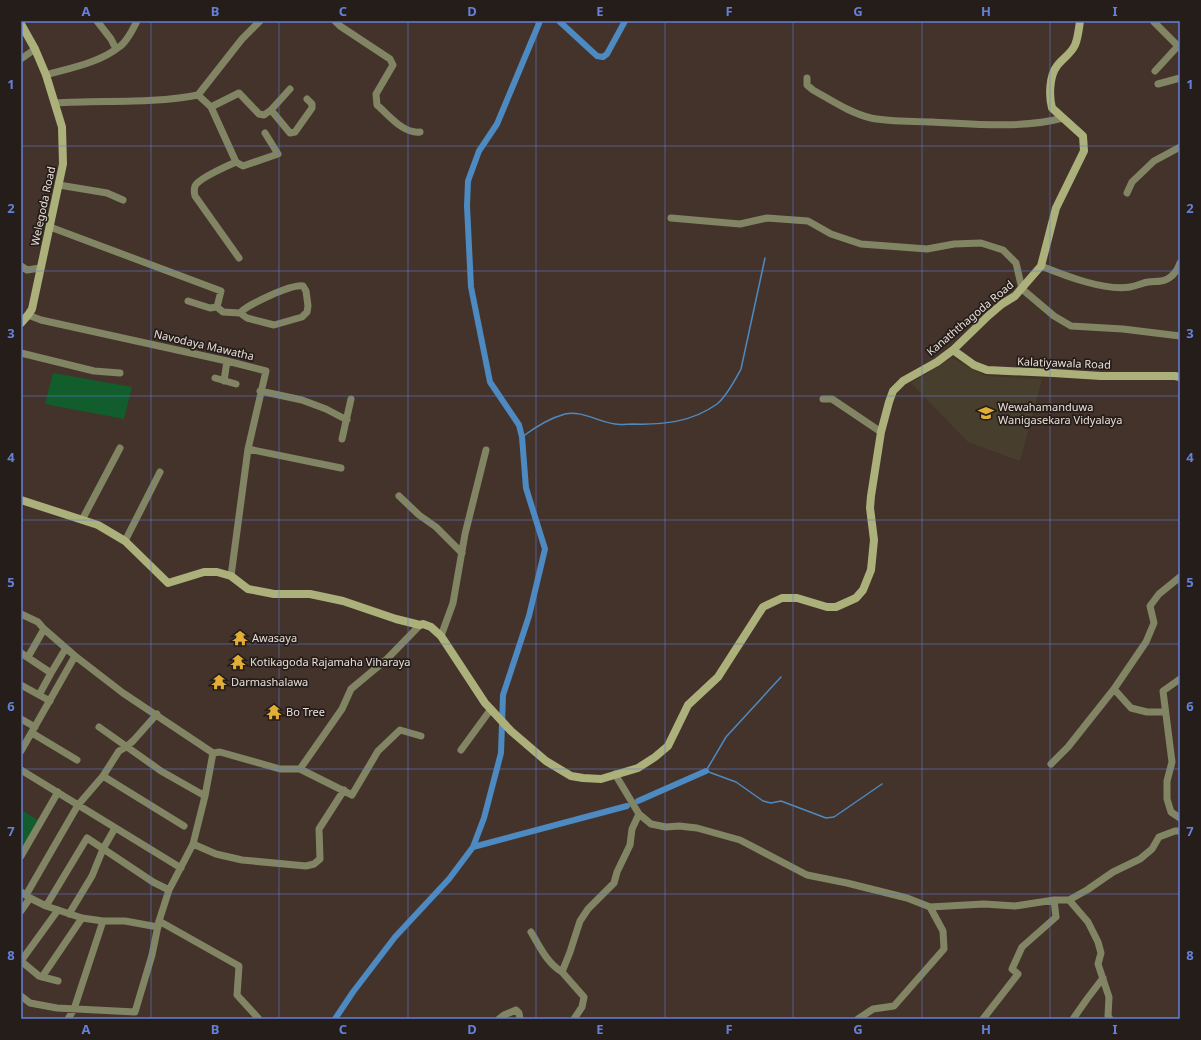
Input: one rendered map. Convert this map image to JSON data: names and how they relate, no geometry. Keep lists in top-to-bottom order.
{
  "streets": {
    "street": [
      "Welegoda Road",
      "Kanaththagoda Road",
      "Navodaya Mawatha",
      "Kalatiyawala Road"
    ]
  },
  "crossings": [
    ["Welegoda Road", "Navodaya Mawatha"],
    ["Kanaththagoda Road", "Navodaya Mawatha"],
    ["Kanaththagoda Road", "Kalatiyawala Road"]
  ],
  "places": {
    "school or university": ["Wewahamanduwa Wanigasekara Vidyalaya"],
    "temple": [
      "Awasaya",
      "Kotikagoda Rajamaha Viharaya",
      "Darmashalawa",
      "Bo Tree"
    ]
  },
  "grid": {
    "columns": [
      "A",
      "B",
      "C",
      "D",
      "E",
      "F",
      "G",
      "H",
      "I"
    ],
    "rows": [
      "1",
      "2",
      "3",
      "4",
      "5",
      "6",
      "7",
      "8"
    ]
  }
}
